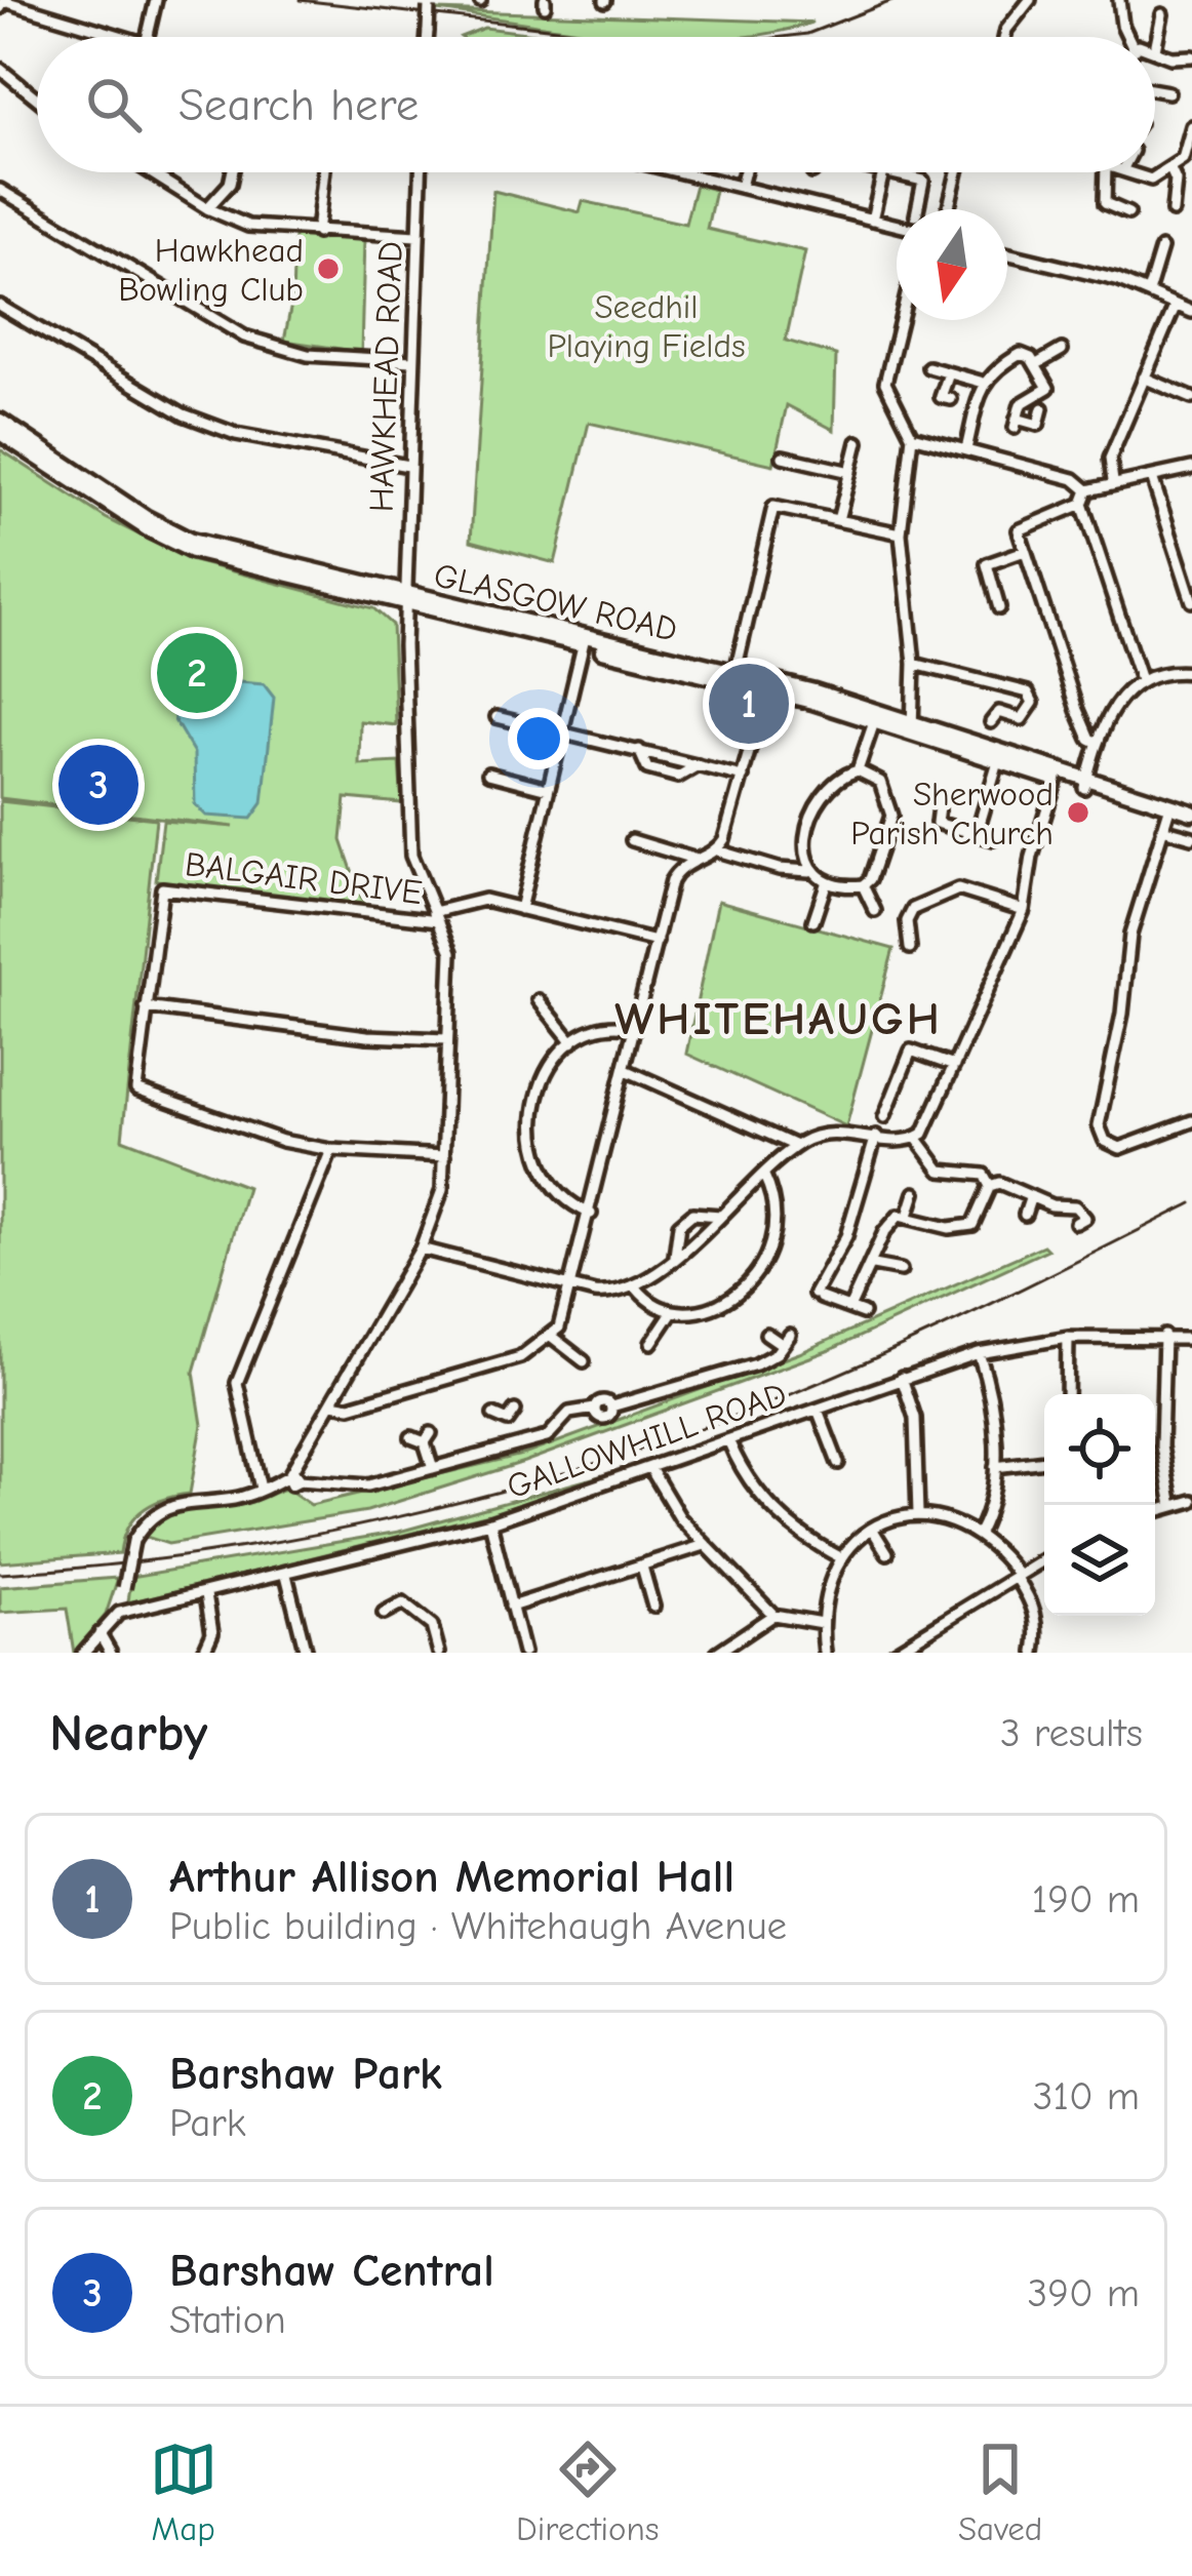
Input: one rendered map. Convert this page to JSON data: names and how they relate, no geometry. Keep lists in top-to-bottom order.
{
  "streets": {
    "main road": ["GLASGOW ROAD"],
    "street": ["HAWKHEAD ROAD", "BALGAIR DRIVE", "GALLOWHILL ROAD"]
  },
  "crossings": [
    ["HAWKHEAD ROAD", "GLASGOW ROAD"],
    ["HAWKHEAD ROAD", "BALGAIR DRIVE"]
  ],
  "districts": ["WHITEHAUGH"],
  "parks": ["Seedhil Playing Fields"],
  "places": ["Hawkhead Bowling Club", "Sherwood Parish Church"],
  "north": "bottom",
  "page": {
    "search": "Search here",
    "pins": ["2", "1", "3"],
    "heading": ["Nearby", "3 results"],
    "list": [
      {
        "mark": "1",
        "name": "Arthur Allison Memorial Hall",
        "note": "Public building · Whitehaugh Avenue",
        "value": "190 m"
      },
      {
        "mark": "2",
        "name": "Barshaw Park",
        "note": "Park",
        "value": "310 m"
      },
      {
        "mark": "3",
        "name": "Barshaw Central",
        "note": "Station",
        "value": "390 m"
      }
    ],
    "nav": ["Map", "Directions", "Saved"]
  }
}
